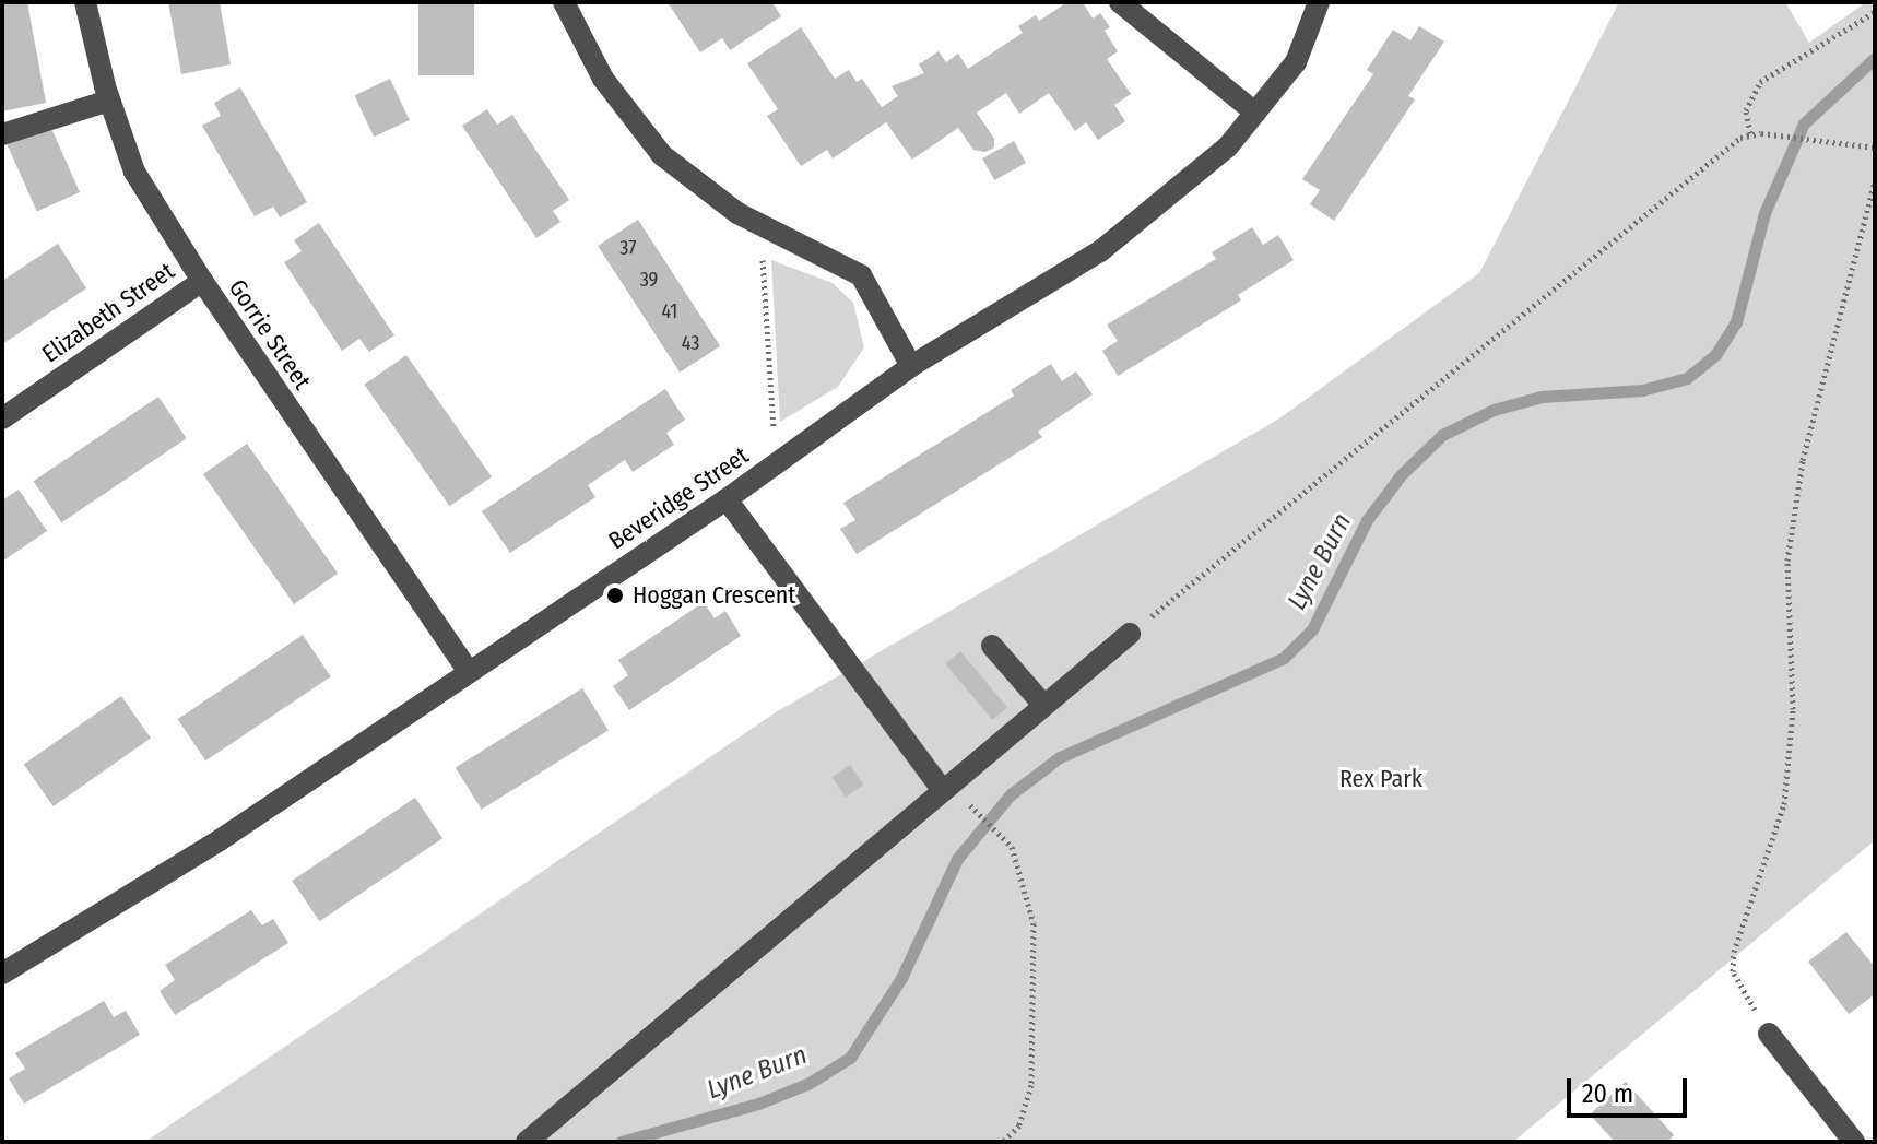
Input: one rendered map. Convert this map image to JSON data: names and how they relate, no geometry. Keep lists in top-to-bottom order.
{
  "streets": {
    "street": ["Elizabeth Street", "Gorrie Street", "Beveridge Street"]
  },
  "crossings": [
    ["Elizabeth Street", "Gorrie Street"],
    ["Gorrie Street", "Beveridge Street"]
  ],
  "water": ["Lyne Burn"],
  "parks": ["Rex Park"],
  "places": ["Hoggan Crescent"],
  "house_numbers": [
    "37",
    "39",
    "41",
    "43"
  ],
  "scale_bar": "20 m"
}
